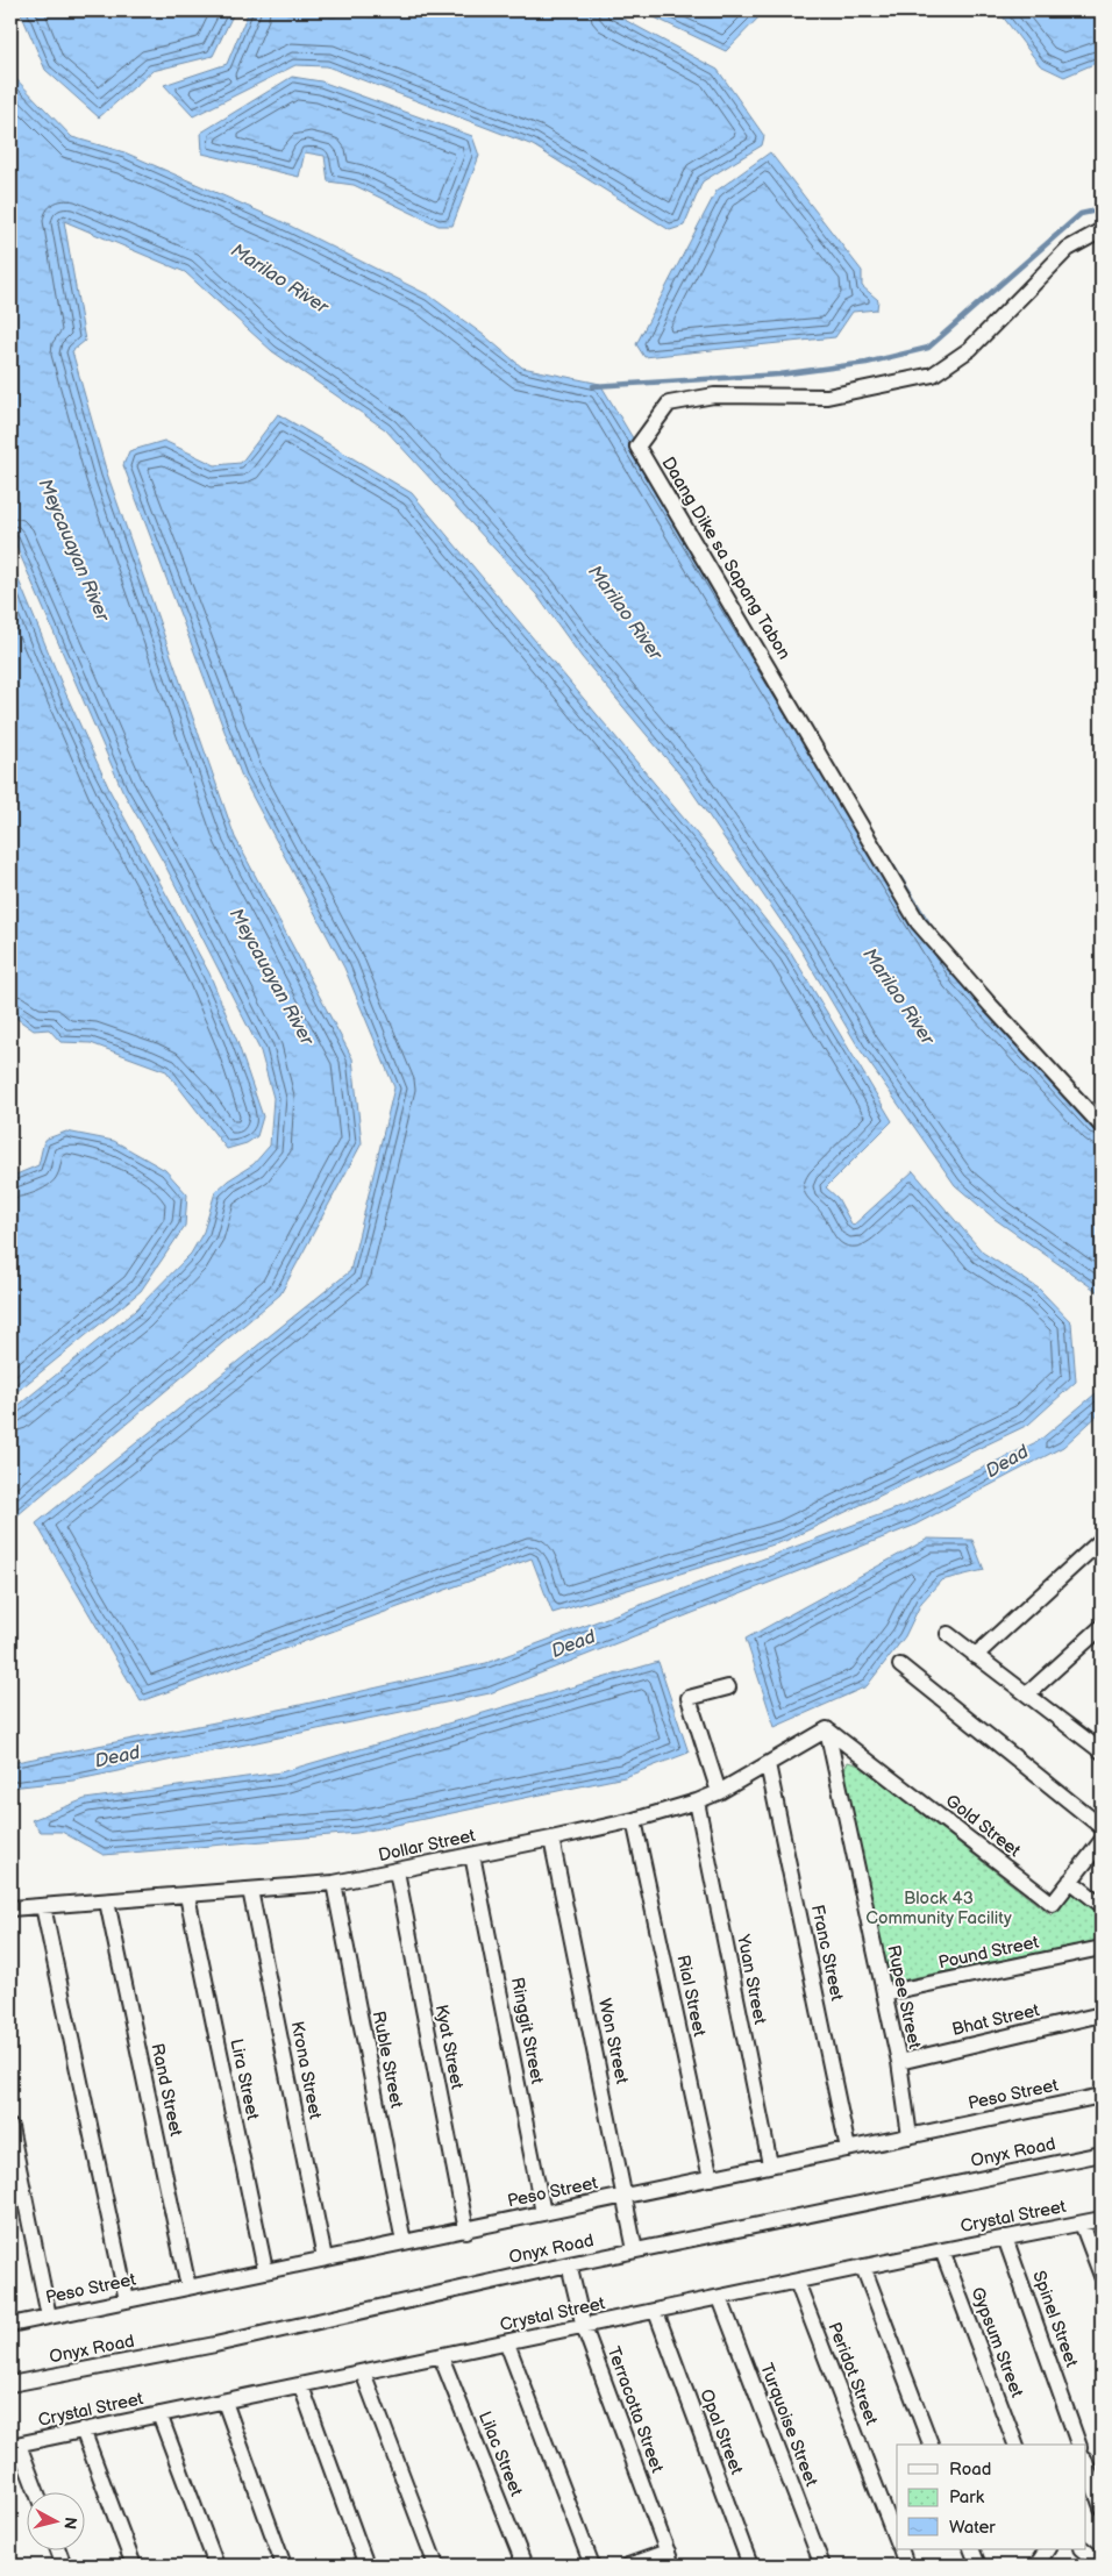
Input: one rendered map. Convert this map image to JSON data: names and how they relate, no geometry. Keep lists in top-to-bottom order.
{
  "streets": {
    "street": [
      "Daang Dike sa Sapang Tabon",
      "Gold Street",
      "Dollar Street",
      "Franc Street",
      "Pound Street",
      "Yuan Street",
      "Rial Street",
      "Rupee Street",
      "Bhat Street",
      "Ringgit Street",
      "Won Street",
      "Kyat Street",
      "Ruble Street",
      "Krona Street",
      "Lira Street",
      "Rand Street",
      "Peso Street",
      "Onyx Road",
      "Crystal Street",
      "Spinel Street",
      "Gypsum Street",
      "Peridot Street",
      "Terracotta Street",
      "Turquoise Street",
      "Opal Street",
      "Lilac Street"
    ]
  },
  "crossings": [
    ["Gold Street", "Dollar Street"],
    ["Gold Street", "Rupee Street"],
    ["Dollar Street", "Franc Street"],
    ["Dollar Street", "Yuan Street"],
    ["Dollar Street", "Rial Street"],
    ["Dollar Street", "Rupee Street"],
    ["Dollar Street", "Ringgit Street"],
    ["Dollar Street", "Won Street"],
    ["Dollar Street", "Kyat Street"],
    ["Dollar Street", "Ruble Street"],
    ["Dollar Street", "Krona Street"],
    ["Dollar Street", "Lira Street"],
    ["Dollar Street", "Rand Street"],
    ["Franc Street", "Peso Street"],
    ["Pound Street", "Rupee Street"],
    ["Yuan Street", "Peso Street"],
    ["Rial Street", "Peso Street"],
    ["Rupee Street", "Bhat Street"],
    ["Rupee Street", "Peso Street"],
    ["Ringgit Street", "Peso Street"],
    ["Won Street", "Peso Street"],
    ["Won Street", "Onyx Road"],
    ["Kyat Street", "Peso Street"],
    ["Ruble Street", "Peso Street"],
    ["Krona Street", "Peso Street"],
    ["Lira Street", "Peso Street"],
    ["Rand Street", "Peso Street"],
    ["Onyx Road", "Terracotta Street"],
    ["Crystal Street", "Spinel Street"],
    ["Crystal Street", "Gypsum Street"],
    ["Crystal Street", "Peridot Street"],
    ["Crystal Street", "Terracotta Street"],
    ["Crystal Street", "Turquoise Street"],
    ["Crystal Street", "Opal Street"],
    ["Crystal Street", "Lilac Street"]
  ],
  "water": ["Marilao River", "Meycauayan River", "Dead"],
  "parks": ["Block 43 Community Facility"],
  "legend": ["Road", "Park", "Water"],
  "north": "right"
}
